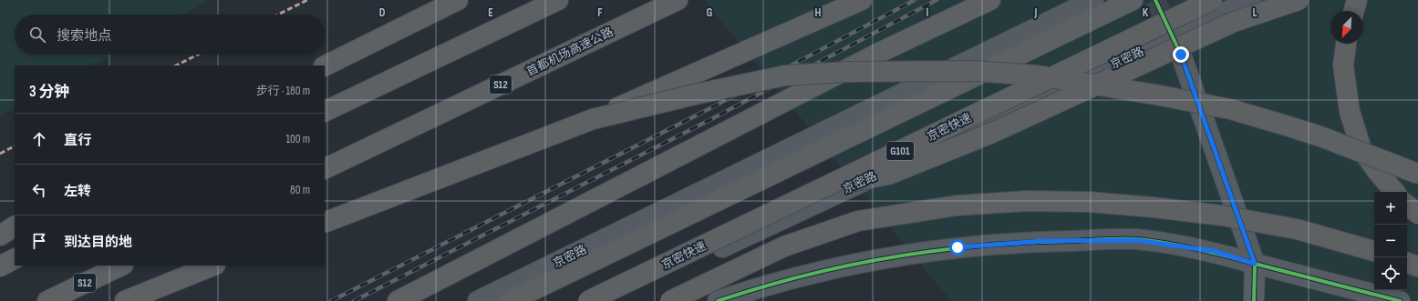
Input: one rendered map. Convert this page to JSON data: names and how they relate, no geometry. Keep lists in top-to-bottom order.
{
  "streets": {
    "highway": [
      "首都机场高速公路",
      "S12",
      "京密快速",
      "G101"
    ],
    "main road": ["京密路"]
  },
  "north": "bottom left",
  "page": {
    "search": "搜索地点",
    "heading": ["3 分钟", "步行 · 180 m"],
    "list": [
      ["直行", "100 m"],
      ["左转", "80 m"],
      "到达目的地"
    ],
    "map_buttons": ["+", "−"]
  },
  "grid": {
    "columns": [
      "D",
      "E",
      "F",
      "G",
      "H",
      "I",
      "J",
      "K",
      "L"
    ]
  }
}
